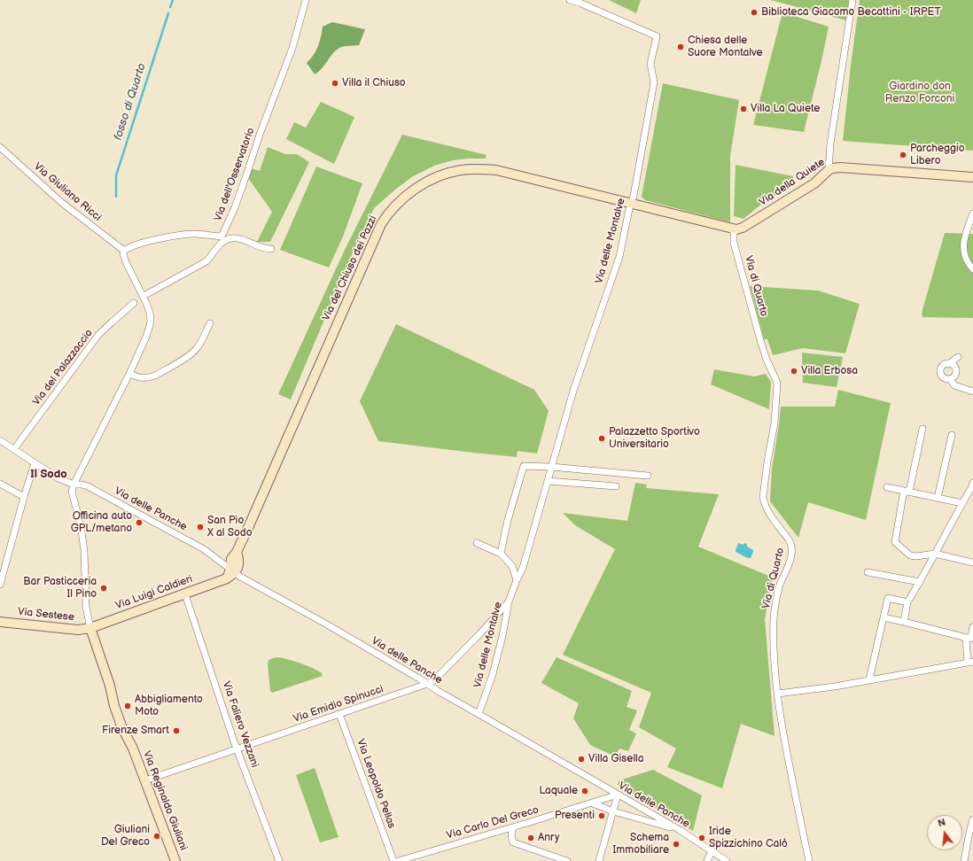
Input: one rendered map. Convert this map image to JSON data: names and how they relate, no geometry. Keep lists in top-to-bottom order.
{
  "streets": {
    "main road": [
      "Via della Quiete",
      "Via del Chiuso dei Pazzi",
      "Via Luigi Caldieri",
      "Via Sestese",
      "Via Reginaldo Giuliani"
    ],
    "street": [
      "Via dell'Osservatorio",
      "Via Giuliano Ricci",
      "Via delle Montalve",
      "Via di Quarto",
      "Via del Palazzaccio",
      "Via delle Panche",
      "Via Emidio Spinucci",
      "Via Faliero Vezzani",
      "Via Leopoldo Pellas",
      "Via Carlo Del Greco"
    ]
  },
  "crossings": [
    ["Via dell'Osservatorio", "Via Giuliano Ricci"],
    ["Via della Quiete", "Via di Quarto"],
    ["Via delle Montalve", "Via del Chiuso dei Pazzi"],
    ["Via delle Montalve", "Via delle Panche"],
    ["Via delle Montalve", "Via Emidio Spinucci"],
    ["Via del Chiuso dei Pazzi", "Via delle Panche"],
    ["Via del Chiuso dei Pazzi", "Via Luigi Caldieri"],
    ["Via delle Panche", "Via Luigi Caldieri"],
    ["Via delle Panche", "Via Emidio Spinucci"],
    ["Via delle Panche", "Via Reginaldo Giuliani"],
    ["Via delle Panche", "Via Carlo Del Greco"],
    ["Via Luigi Caldieri", "Via Sestese"],
    ["Via Luigi Caldieri", "Via Faliero Vezzani"],
    ["Via Luigi Caldieri", "Via Reginaldo Giuliani"],
    ["Via Sestese", "Via Reginaldo Giuliani"],
    ["Via Emidio Spinucci", "Via Faliero Vezzani"],
    ["Via Emidio Spinucci", "Via Leopoldo Pellas"],
    ["Via Emidio Spinucci", "Via Reginaldo Giuliani"]
  ],
  "districts": ["Il Sodo"],
  "water": ["fosso di Quarto"],
  "parks": ["Giardino don Renzo Forconi"],
  "places": [
    "Biblioteca Giacomo Becattini - IRPET",
    "Chiesa delle Suore Montalve",
    "Villa il Chiuso",
    "Villa La Quiete",
    "Parcheggio Libero",
    "Villa Erbosa",
    "Palazzetto Sportivo Universitario",
    "Officina auto GPL/metano",
    "San Pio X al Sodo",
    "Bar Pasticceria Il Pino",
    "Abbigliamento Moto",
    "Firenze Smart",
    "Villa Gisella",
    "Laquale",
    "Presenti",
    "Giuliani Del Greco",
    "Anry",
    "Iride Spizzichino Calò",
    "Schema Immobiliare"
  ],
  "north": "top"
}
